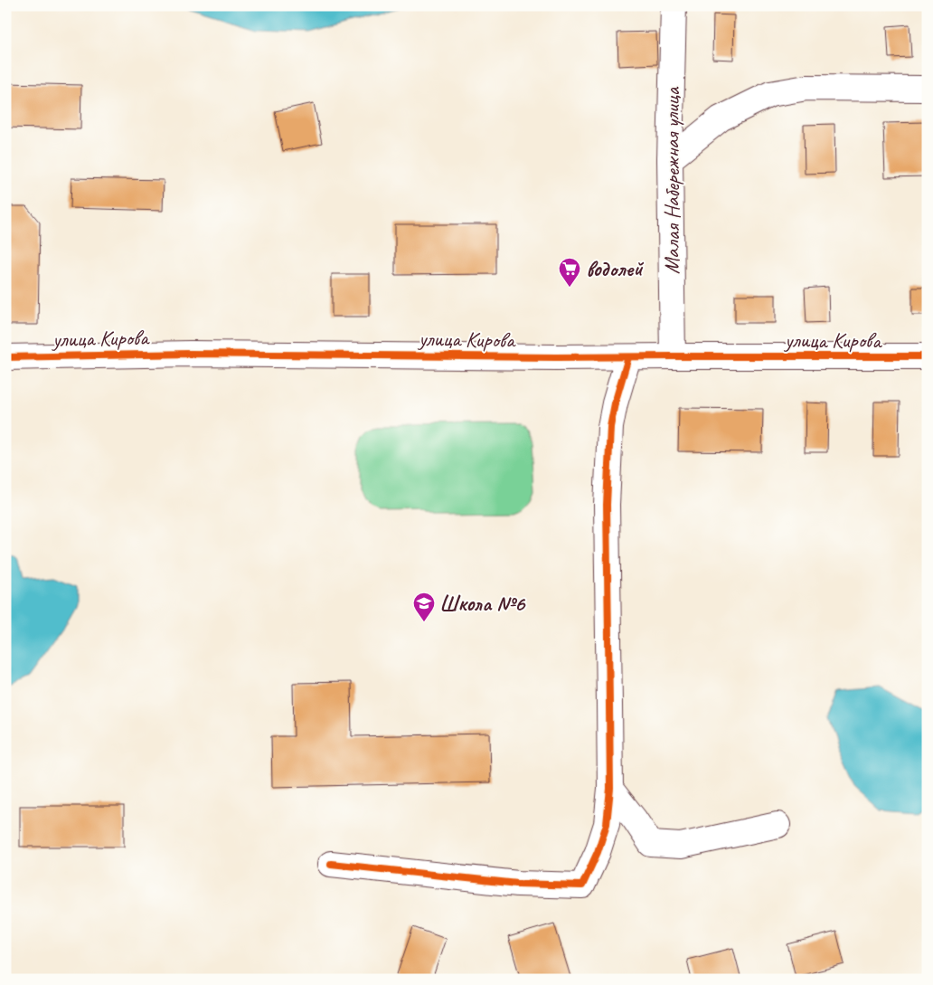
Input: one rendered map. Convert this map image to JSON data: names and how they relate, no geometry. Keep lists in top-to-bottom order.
{
  "streets": {
    "street": ["Малая Набережная улица", "улица Кирова"]
  },
  "crossings": [
    ["Малая Набережная улица", "улица Кирова"]
  ],
  "places": {
    "supermarket": ["водолей"],
    "school or university": ["Школа №6"]
  }
}
